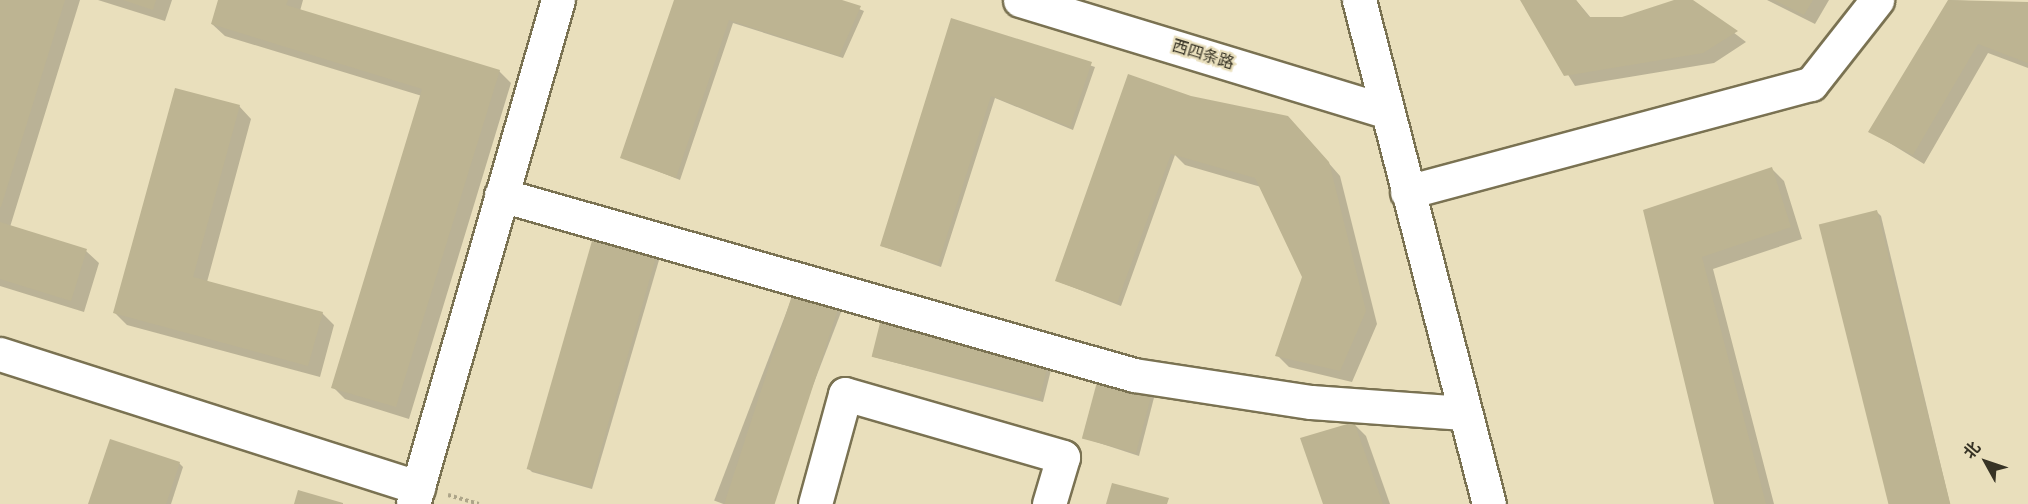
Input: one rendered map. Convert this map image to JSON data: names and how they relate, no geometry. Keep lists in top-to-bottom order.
{
  "streets": {
    "street": ["西四条路"]
  },
  "north": "top left"
}
